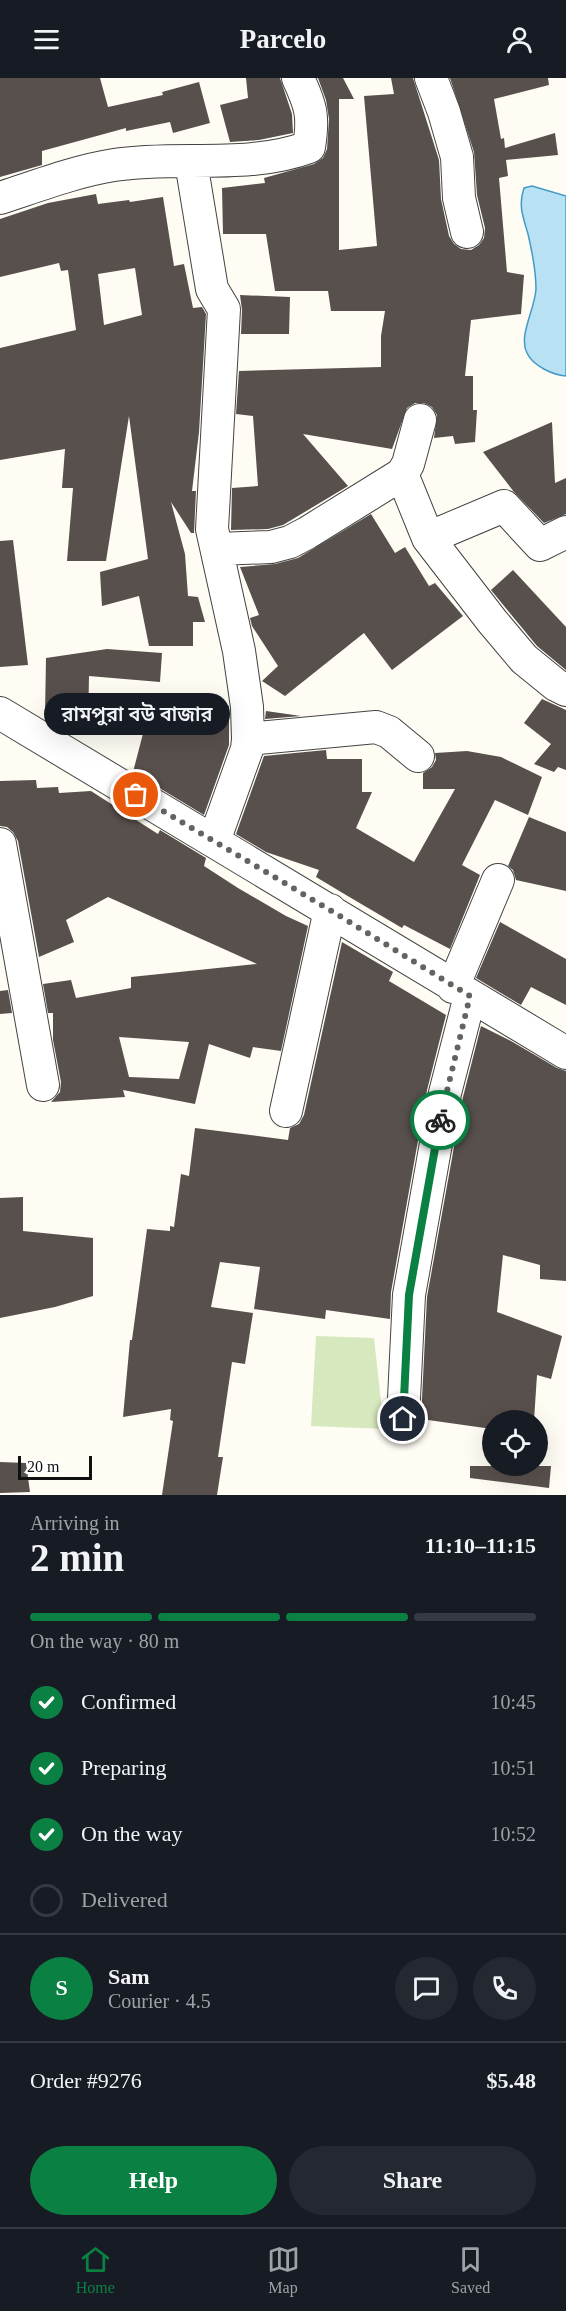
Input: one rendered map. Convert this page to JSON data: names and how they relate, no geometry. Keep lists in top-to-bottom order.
{
  "places": ["রামপুরা বউ বাজার"],
  "scale_bar": "20 m",
  "page": {
    "header": "Parcelo",
    "bubble": "রামপুরা বউ বাজার",
    "scale": "20 m",
    "heading": ["2 min", "Arriving in", "11:10–11:15"],
    "panel": [
      "Sam",
      "Courier · 4.5",
      "Order #9276",
      "$5.48"
    ],
    "bar": "On the way · 80 m",
    "list": [
      ["Confirmed", "10:45"],
      ["Preparing", "10:51"],
      ["On the way", "10:52"],
      "Delivered"
    ],
    "round": "S",
    "buttons": ["Help", "Share"],
    "tabs": ["Home", "Map", "Saved"]
  }
}
